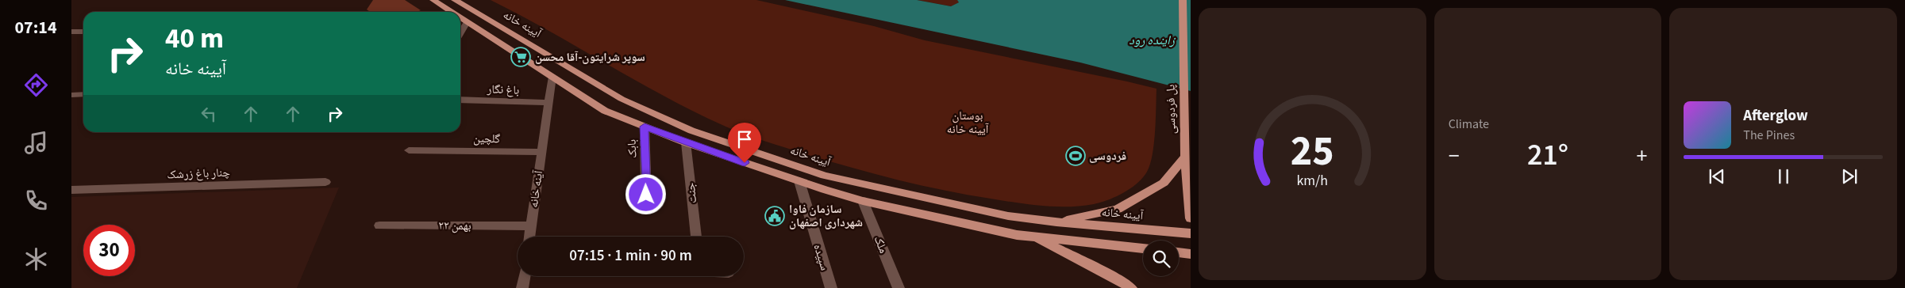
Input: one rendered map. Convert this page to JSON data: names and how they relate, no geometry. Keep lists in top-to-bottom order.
{
  "streets": {
    "main road": ["آیینه خانه", "پل فردوسی"],
    "street": [
      "باغ نگار",
      "گلچین",
      "بابک",
      "چنار باغ زرشک",
      "آینه خانه",
      "جنت",
      "۲۲ بهمن",
      "ملک",
      "سپیده"
    ]
  },
  "crossings": [
    ["باغ نگار", "آینه خانه"],
    ["گلچین", "آینه خانه"],
    ["آینه خانه", "۲۲ بهمن"]
  ],
  "water": ["زاینده رود"],
  "parks": ["بوستان آیینه خانه"],
  "places": {
    "supermarket": ["سوپر شرایتون-آقا محسن"],
    "sports": ["فردوسی"],
    "public building": ["سازمان فاوا شهرداری اصفهان"]
  },
  "page": {
    "tabs": "07:14",
    "tile": "Climate",
    "turn": ["40 m", "آیینه خانه"],
    "song": ["Afterglow", "The Pines"],
    "heat": ["−", "21°", "+"],
    "limit": "30",
    "trip": "07:15 · 1 min · 90 m",
    "gauge": ["25", "km/h"]
  }
}
